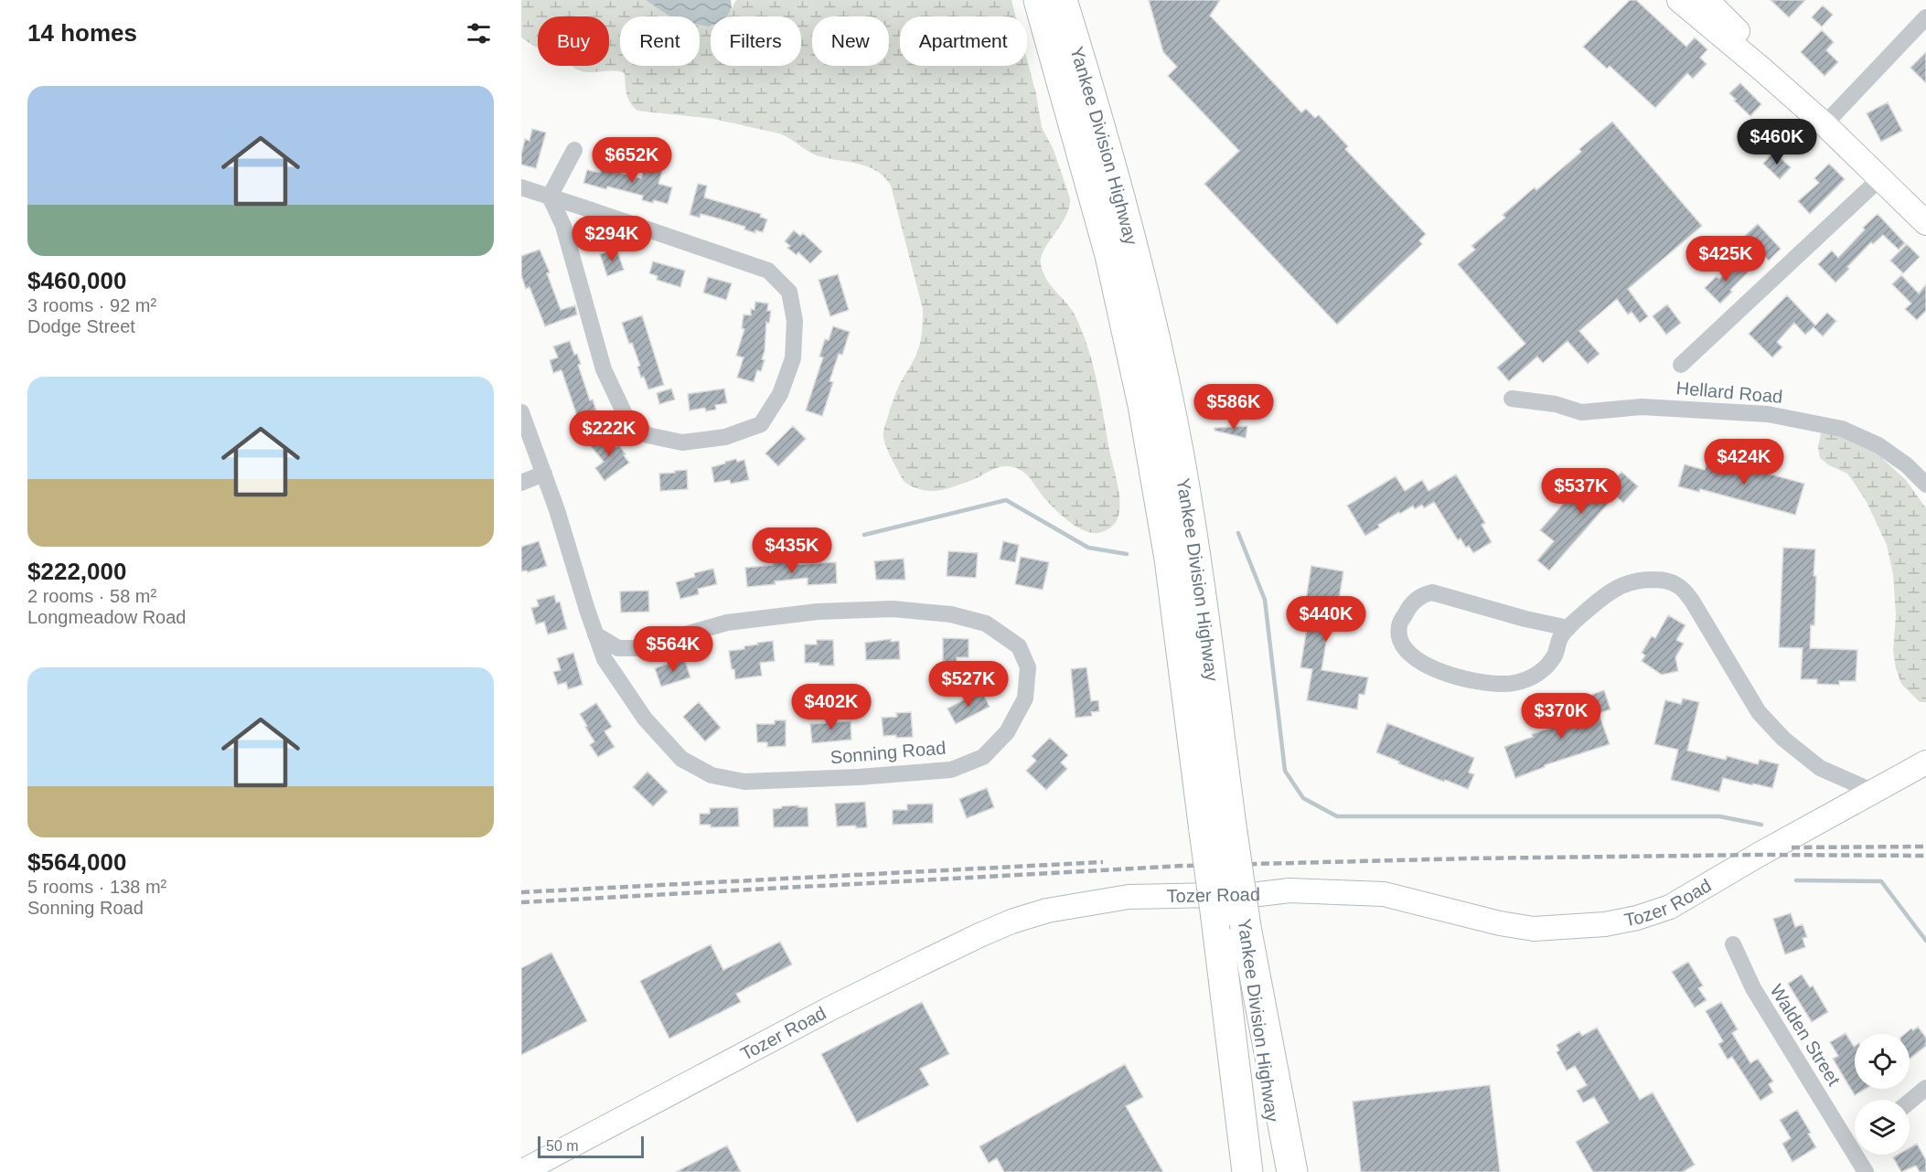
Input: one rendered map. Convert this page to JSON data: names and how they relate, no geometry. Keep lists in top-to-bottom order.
{
  "streets": {
    "highway": ["Yankee Division Highway"],
    "main road": ["Tozer Road"],
    "street": ["Hellard Road", "Sonning Road", "Walden Street"]
  },
  "scale_bar": "50 m",
  "page": {
    "heading": "14 homes",
    "chip": [
      "Buy",
      "Rent",
      "Filters",
      "New",
      "Apartment"
    ],
    "list": [
      {
        "name": "$460,000",
        "note": "3 rooms · 92 m² · Dodge Street"
      },
      {
        "name": "$222,000",
        "note": "2 rooms · 58 m² · Longmeadow Road"
      },
      {
        "name": "$564,000",
        "note": "5 rooms · 138 m² · Sonning Road"
      }
    ],
    "price": [
      "$460K",
      "$652K",
      "$294K",
      "$425K",
      "$586K",
      "$222K",
      "$424K",
      "$537K",
      "$435K",
      "$440K",
      "$564K",
      "$527K",
      "$402K",
      "$370K"
    ],
    "scale": "50 m"
  }
}
